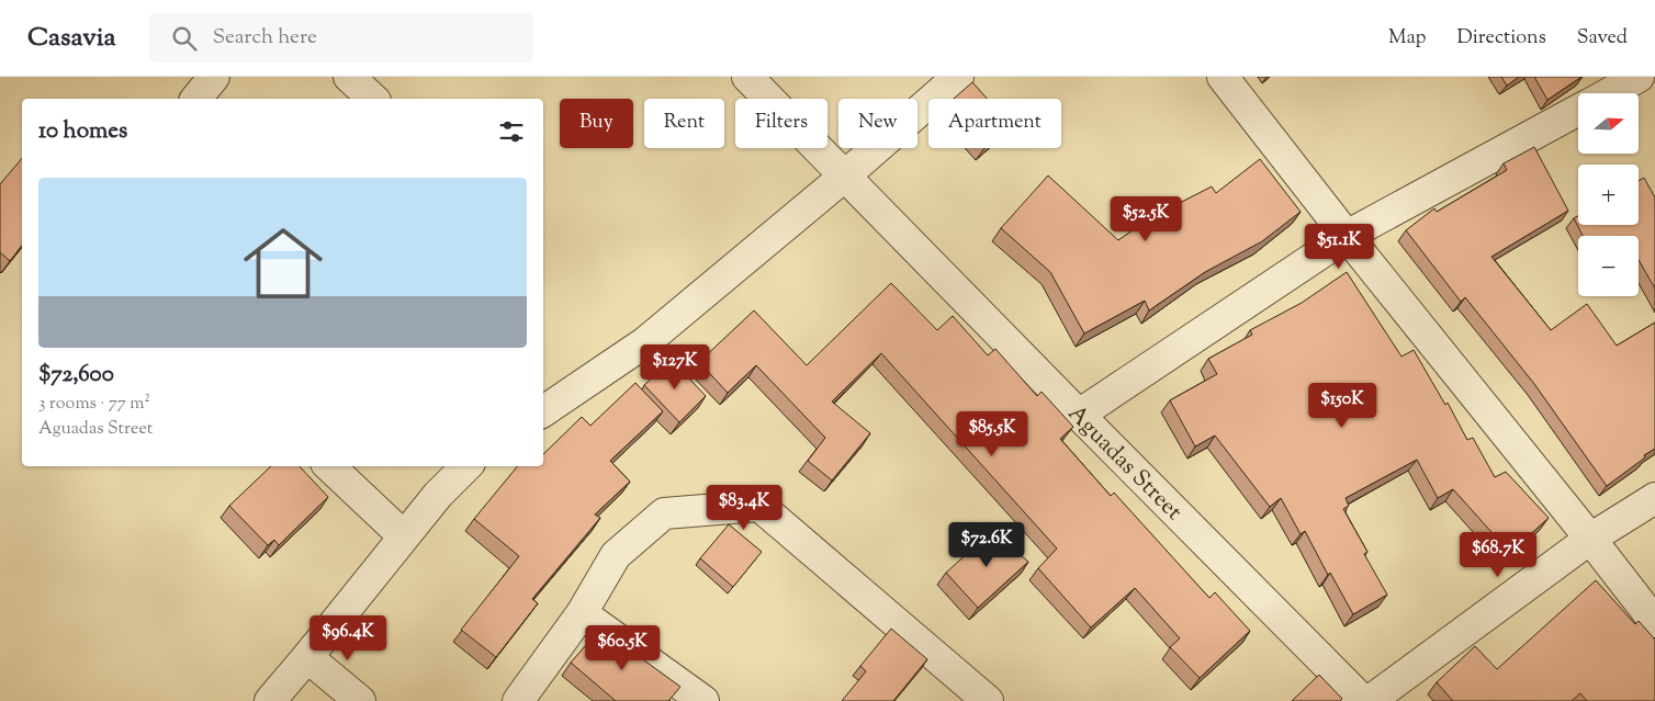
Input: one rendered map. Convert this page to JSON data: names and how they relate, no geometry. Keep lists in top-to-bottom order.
{
  "streets": {
    "street": ["Aguadas Street"]
  },
  "north": "right",
  "page": {
    "header": "Casavia",
    "search": "Search here",
    "nav": ["Map", "Directions", "Saved"],
    "map_buttons": ["+", "−"],
    "chip": [
      "Buy",
      "Rent",
      "Filters",
      "New",
      "Apartment"
    ],
    "heading": "10 homes",
    "list": [
      {
        "name": "$72,600",
        "note": "3 rooms · 77 m² · Aguadas Street"
      }
    ],
    "price": [
      "$52.5K",
      "$51.1K",
      "$127K",
      "$150K",
      "$85.5K",
      "$83.4K",
      "$72.6K",
      "$68.7K",
      "$96.4K",
      "$60.5K"
    ]
  }
}
